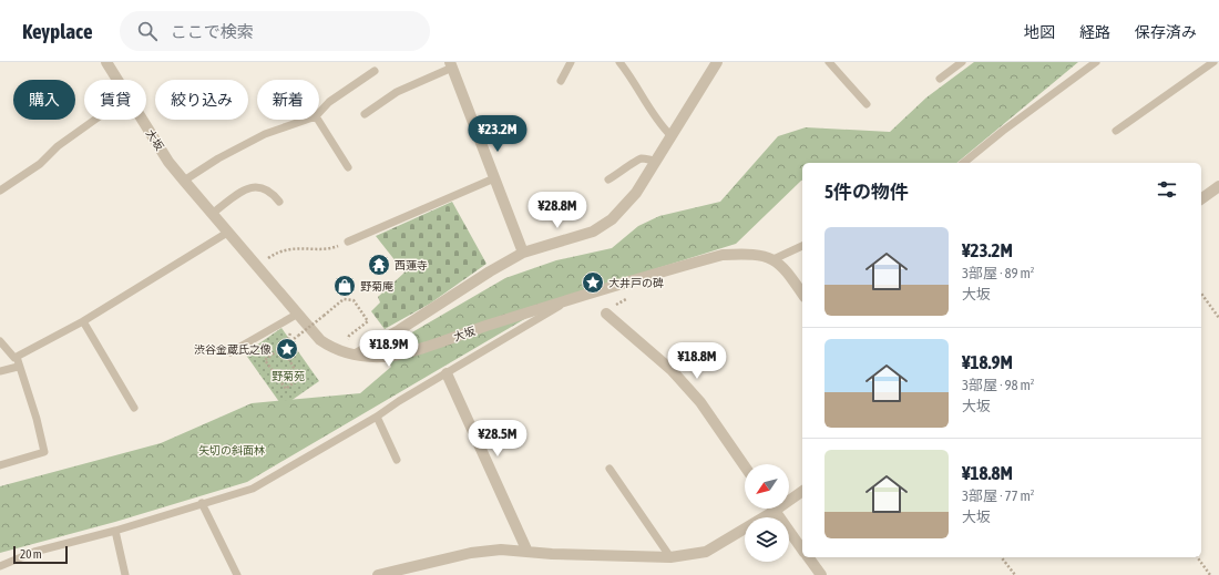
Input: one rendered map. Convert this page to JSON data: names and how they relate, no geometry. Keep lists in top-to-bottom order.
{
  "streets": {
    "street": ["大坂"]
  },
  "parks": ["野菊苑", "矢切の斜面林"],
  "places": {
    "temple": ["西蓮寺"],
    "place": ["大井戸の碑", "渋谷金蔵氏之像"],
    "shop": ["野菊庵"]
  },
  "scale_bar": "20 m",
  "north": "bottom left",
  "page": {
    "header": "Keyplace",
    "search": "ここで検索",
    "nav": ["地図", "経路", "保存済み"],
    "chip": [
      "購入",
      "賃貸",
      "絞り込み",
      "新着"
    ],
    "price": [
      "¥23.2M",
      "¥28.8M",
      "¥18.9M",
      "¥18.8M",
      "¥28.5M"
    ],
    "heading": "5件の物件",
    "list": [
      {
        "name": "¥23.2M",
        "note": "3部屋 · 89 m² · 大坂"
      },
      {
        "name": "¥18.9M",
        "note": "3部屋 · 98 m² · 大坂"
      },
      {
        "name": "¥18.8M",
        "note": "3部屋 · 77 m² · 大坂"
      }
    ],
    "scale": "20 m"
  }
}
